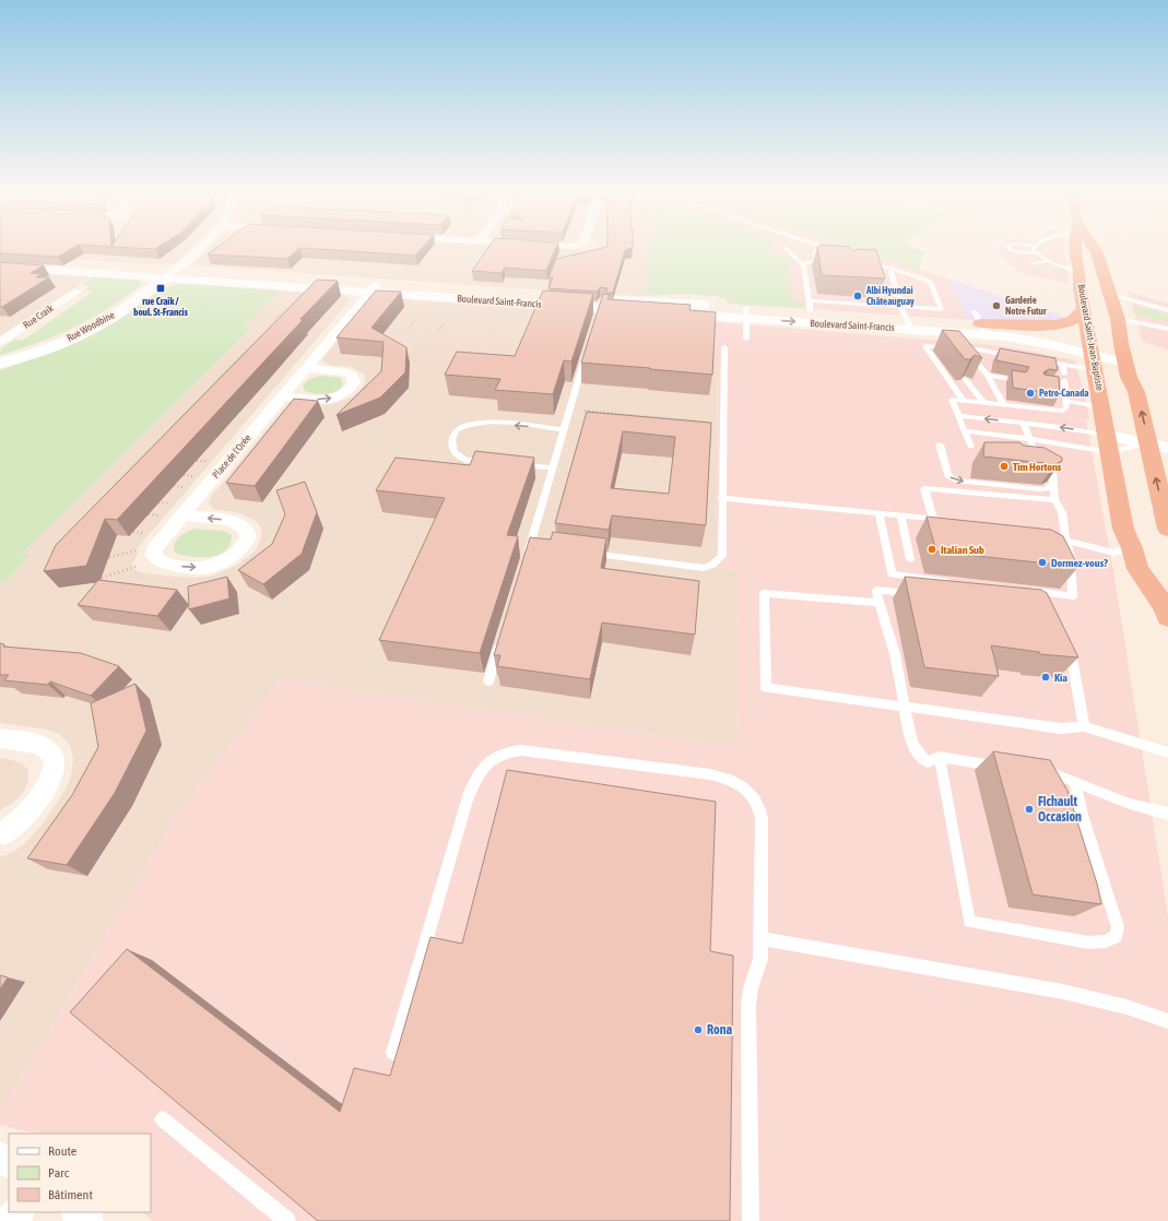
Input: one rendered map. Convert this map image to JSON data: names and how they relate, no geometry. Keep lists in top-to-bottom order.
{
  "streets": {
    "highway": ["Boulevard Saint-Jean-Baptiste"],
    "street": [
      "Boulevard Saint-Francis",
      "Rue Craik",
      "Rue Woodbine",
      "Place de l'Orée"
    ]
  },
  "crossings": [
    ["Boulevard Saint-Francis", "Rue Woodbine"],
    ["Boulevard Saint-Francis", "Boulevard Saint-Jean-Baptiste"],
    ["Boulevard Saint-Francis", "Place de l'Orée"]
  ],
  "places": {
    "transit": ["rue Craik / boul. St-Francis"],
    "other": [
      "Albi Hyundai Châteauguay",
      "Garderie Notre Futur",
      "Petro-Canada",
      "Tim Hortons",
      "Italian Sub",
      "Dormez-vous?",
      "Kia",
      "Fichault Occasion",
      "Rona"
    ]
  },
  "legend": ["Route", "Parc", "Bâtiment"]
}
